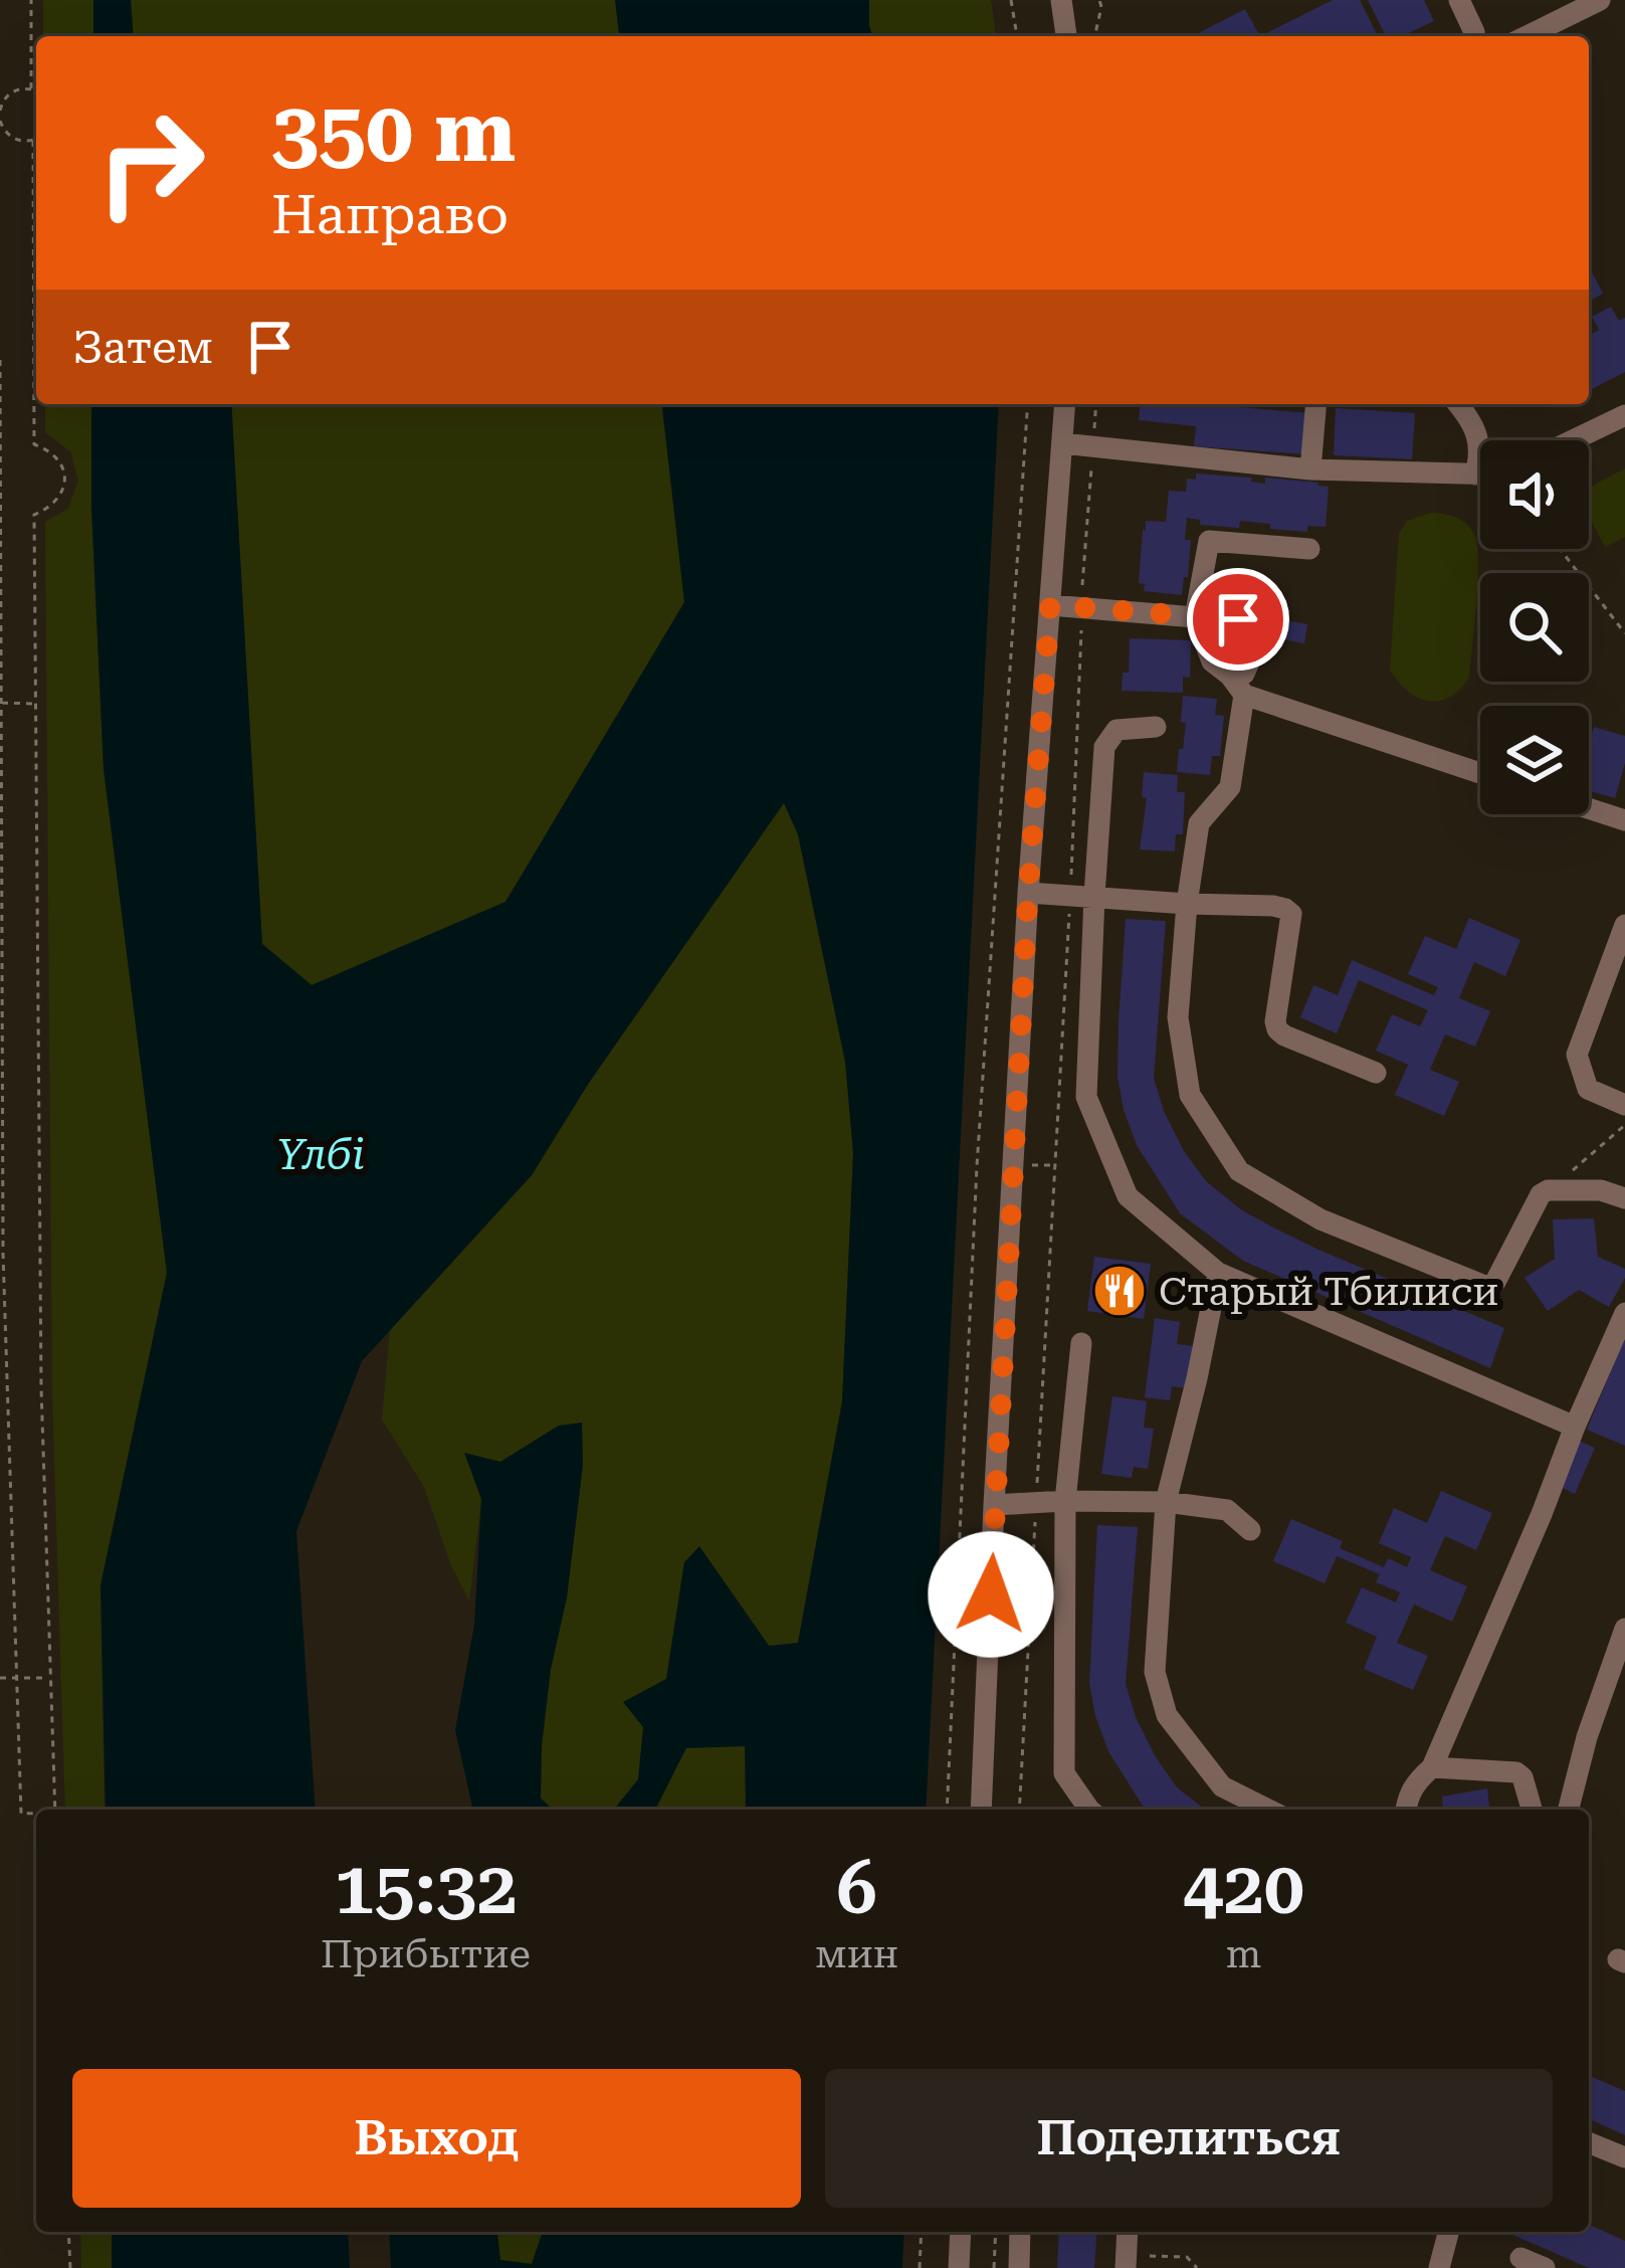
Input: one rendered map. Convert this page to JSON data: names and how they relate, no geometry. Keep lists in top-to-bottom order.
{
  "water": ["Үлбі"],
  "places": {
    "restaurant": ["Старый Тбилиси"]
  },
  "page": {
    "turn": ["350 m", "Направо"],
    "then": "Затем",
    "eta": [
      "15:32",
      "Прибытие",
      "6",
      "мин",
      "420",
      "m"
    ],
    "buttons": ["Выход", "Поделиться"]
  }
}
